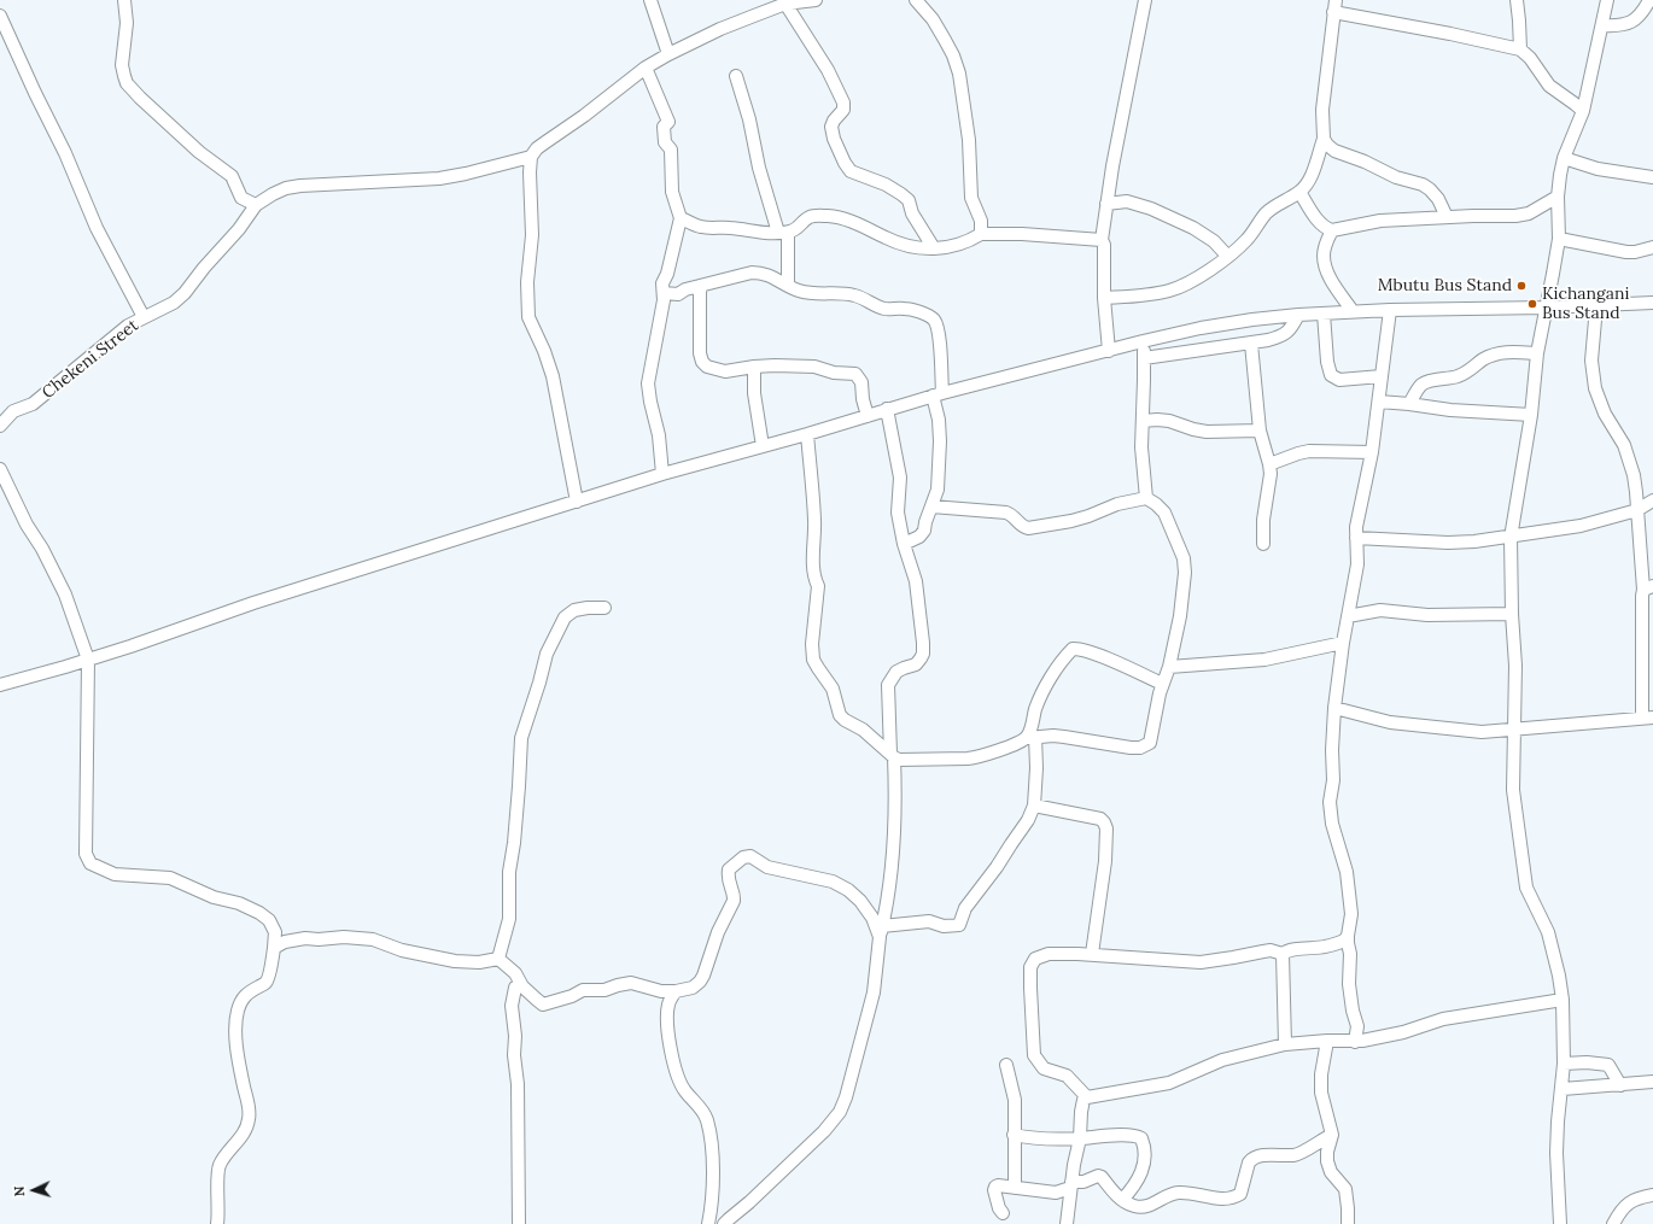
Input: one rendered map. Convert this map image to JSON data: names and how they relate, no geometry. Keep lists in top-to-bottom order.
{
  "streets": {
    "street": ["Chekeni Street"]
  },
  "places": ["Mbutu Bus Stand", "Kichangani Bus Stand"],
  "north": "left"
}
